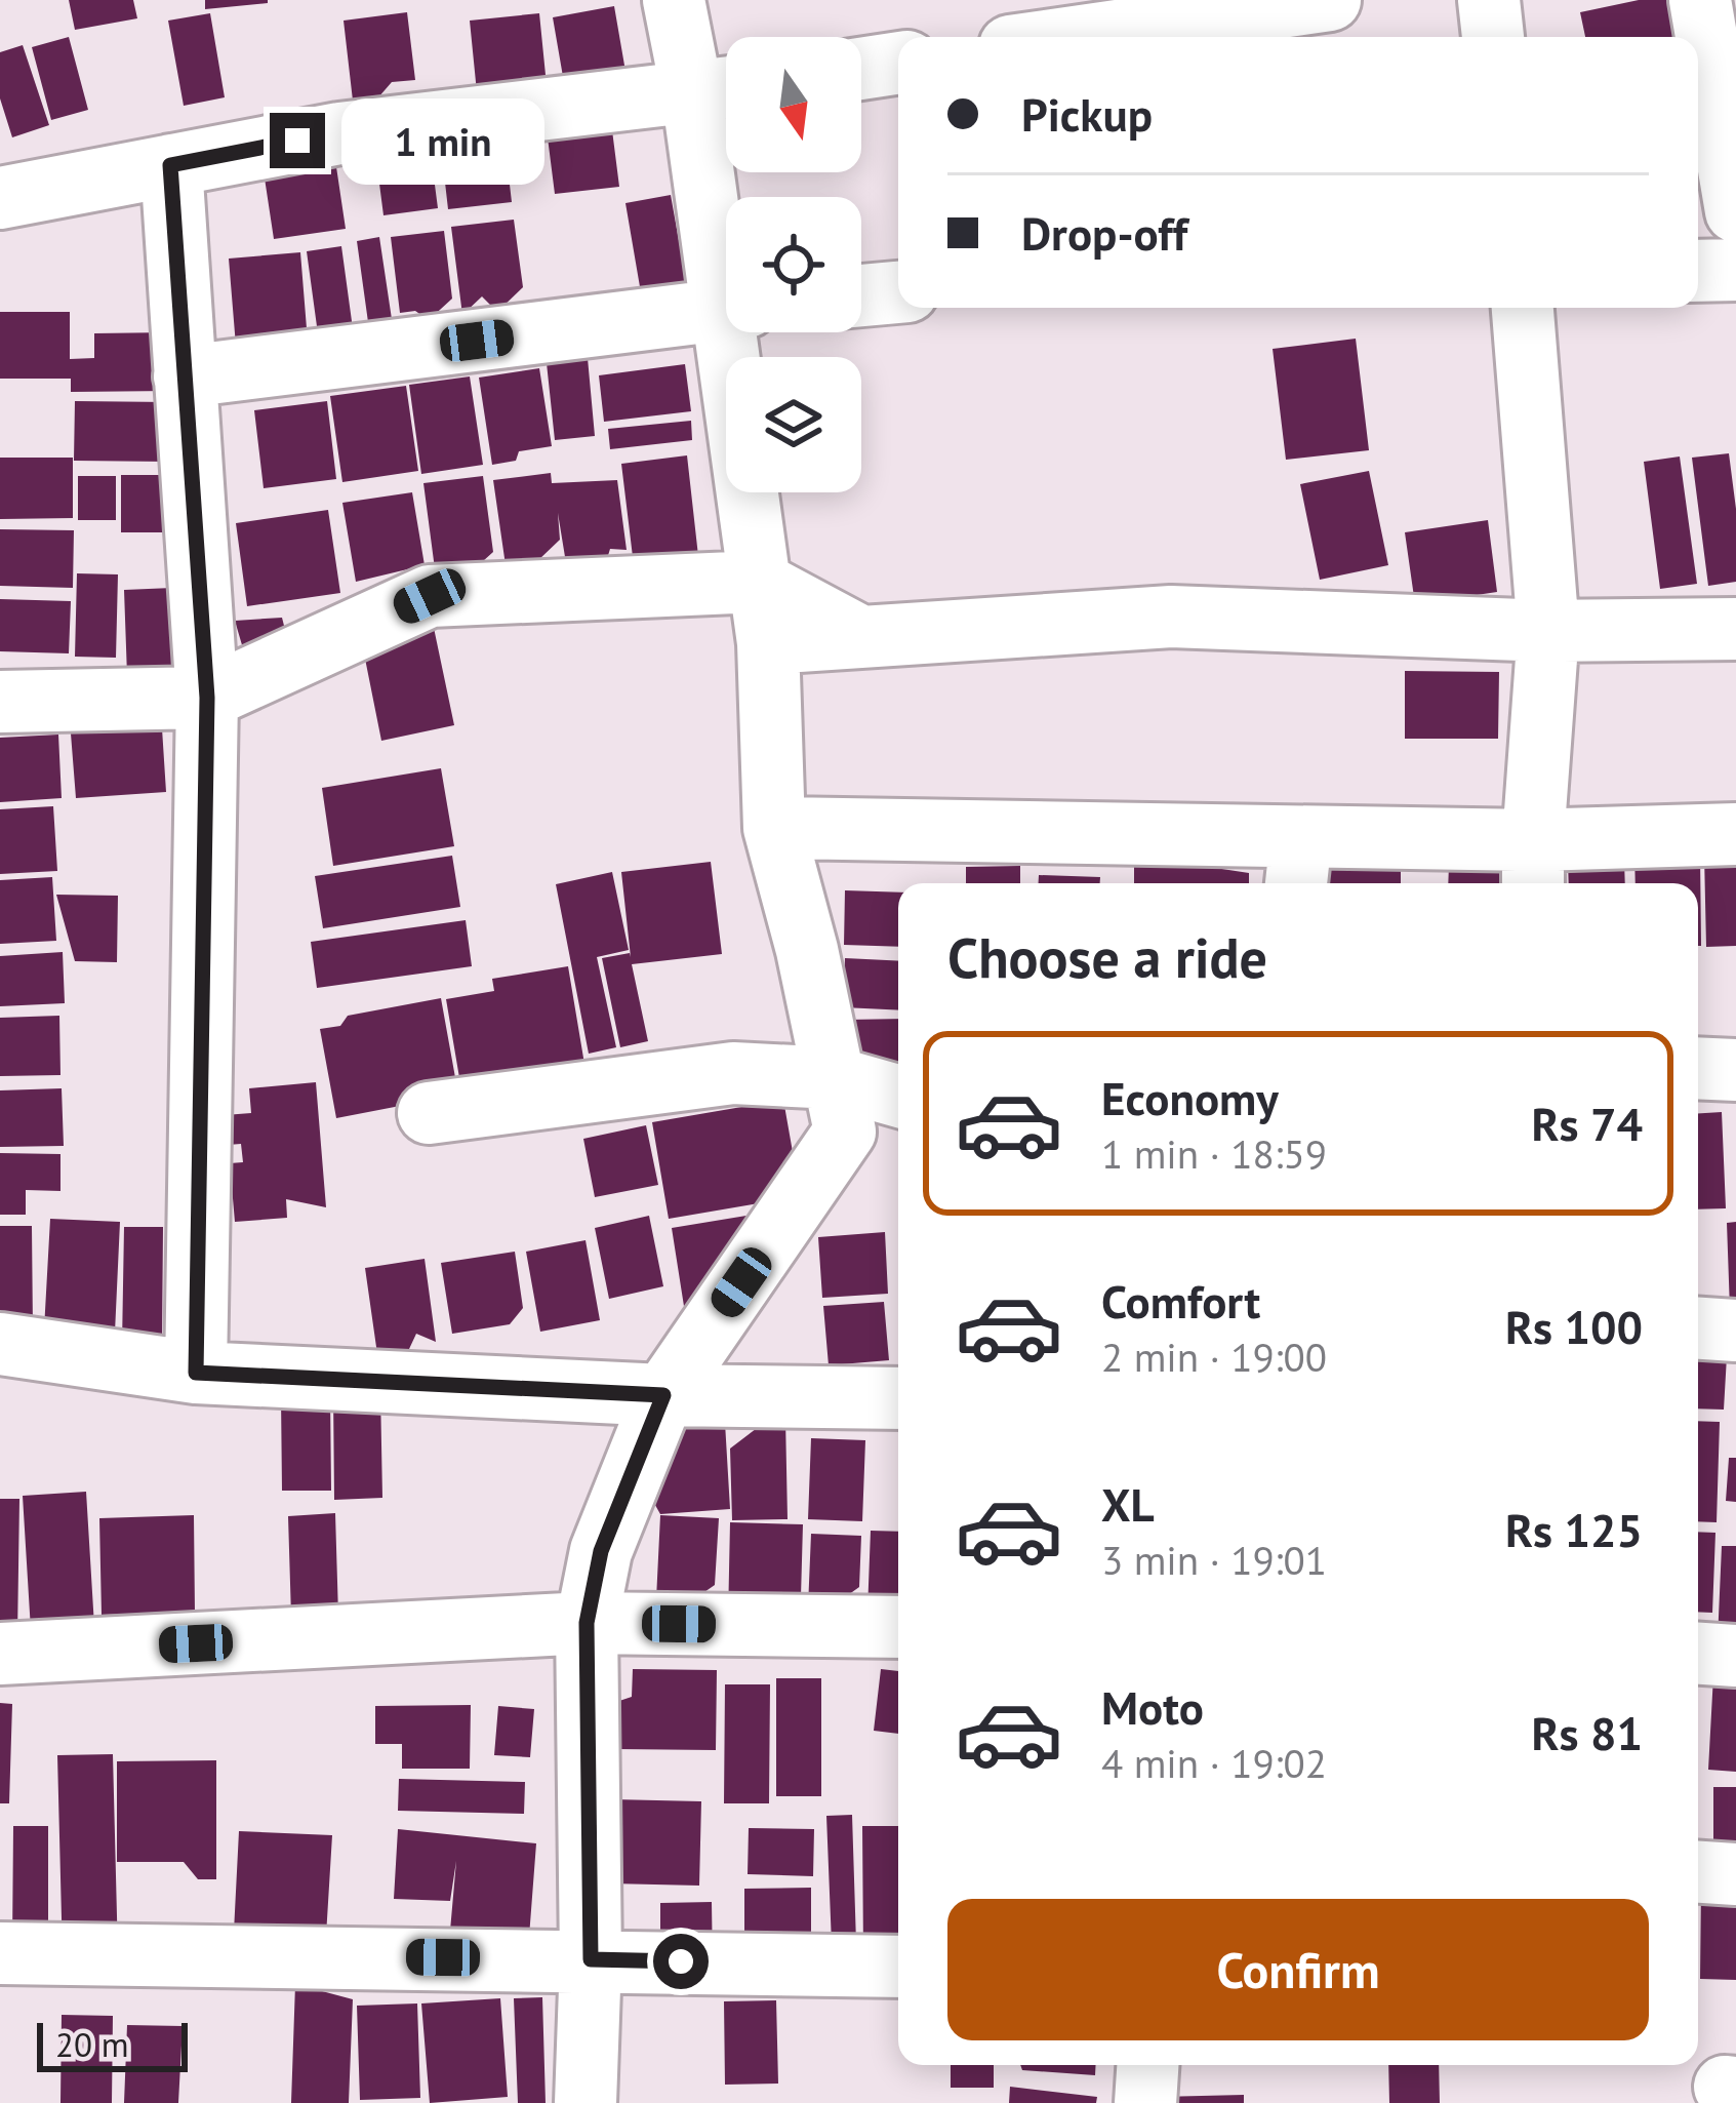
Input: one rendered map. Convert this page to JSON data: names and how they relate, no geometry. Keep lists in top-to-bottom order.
{
  "scale_bar": "20 m",
  "north": "bottom",
  "page": {
    "banner": ["Pickup", "Drop-off"],
    "bubble": "1 min",
    "heading": "Choose a ride",
    "list": [
      {
        "name": "Economy",
        "note": "1 min · 18:59",
        "value": "Rs 74"
      },
      {
        "name": "Comfort",
        "note": "2 min · 19:00",
        "value": "Rs 100"
      },
      {
        "name": "XL",
        "note": "3 min · 19:01",
        "value": "Rs 125"
      },
      {
        "name": "Moto",
        "note": "4 min · 19:02",
        "value": "Rs 81"
      }
    ],
    "buttons": "Confirm",
    "scale": "20 m"
  }
}
